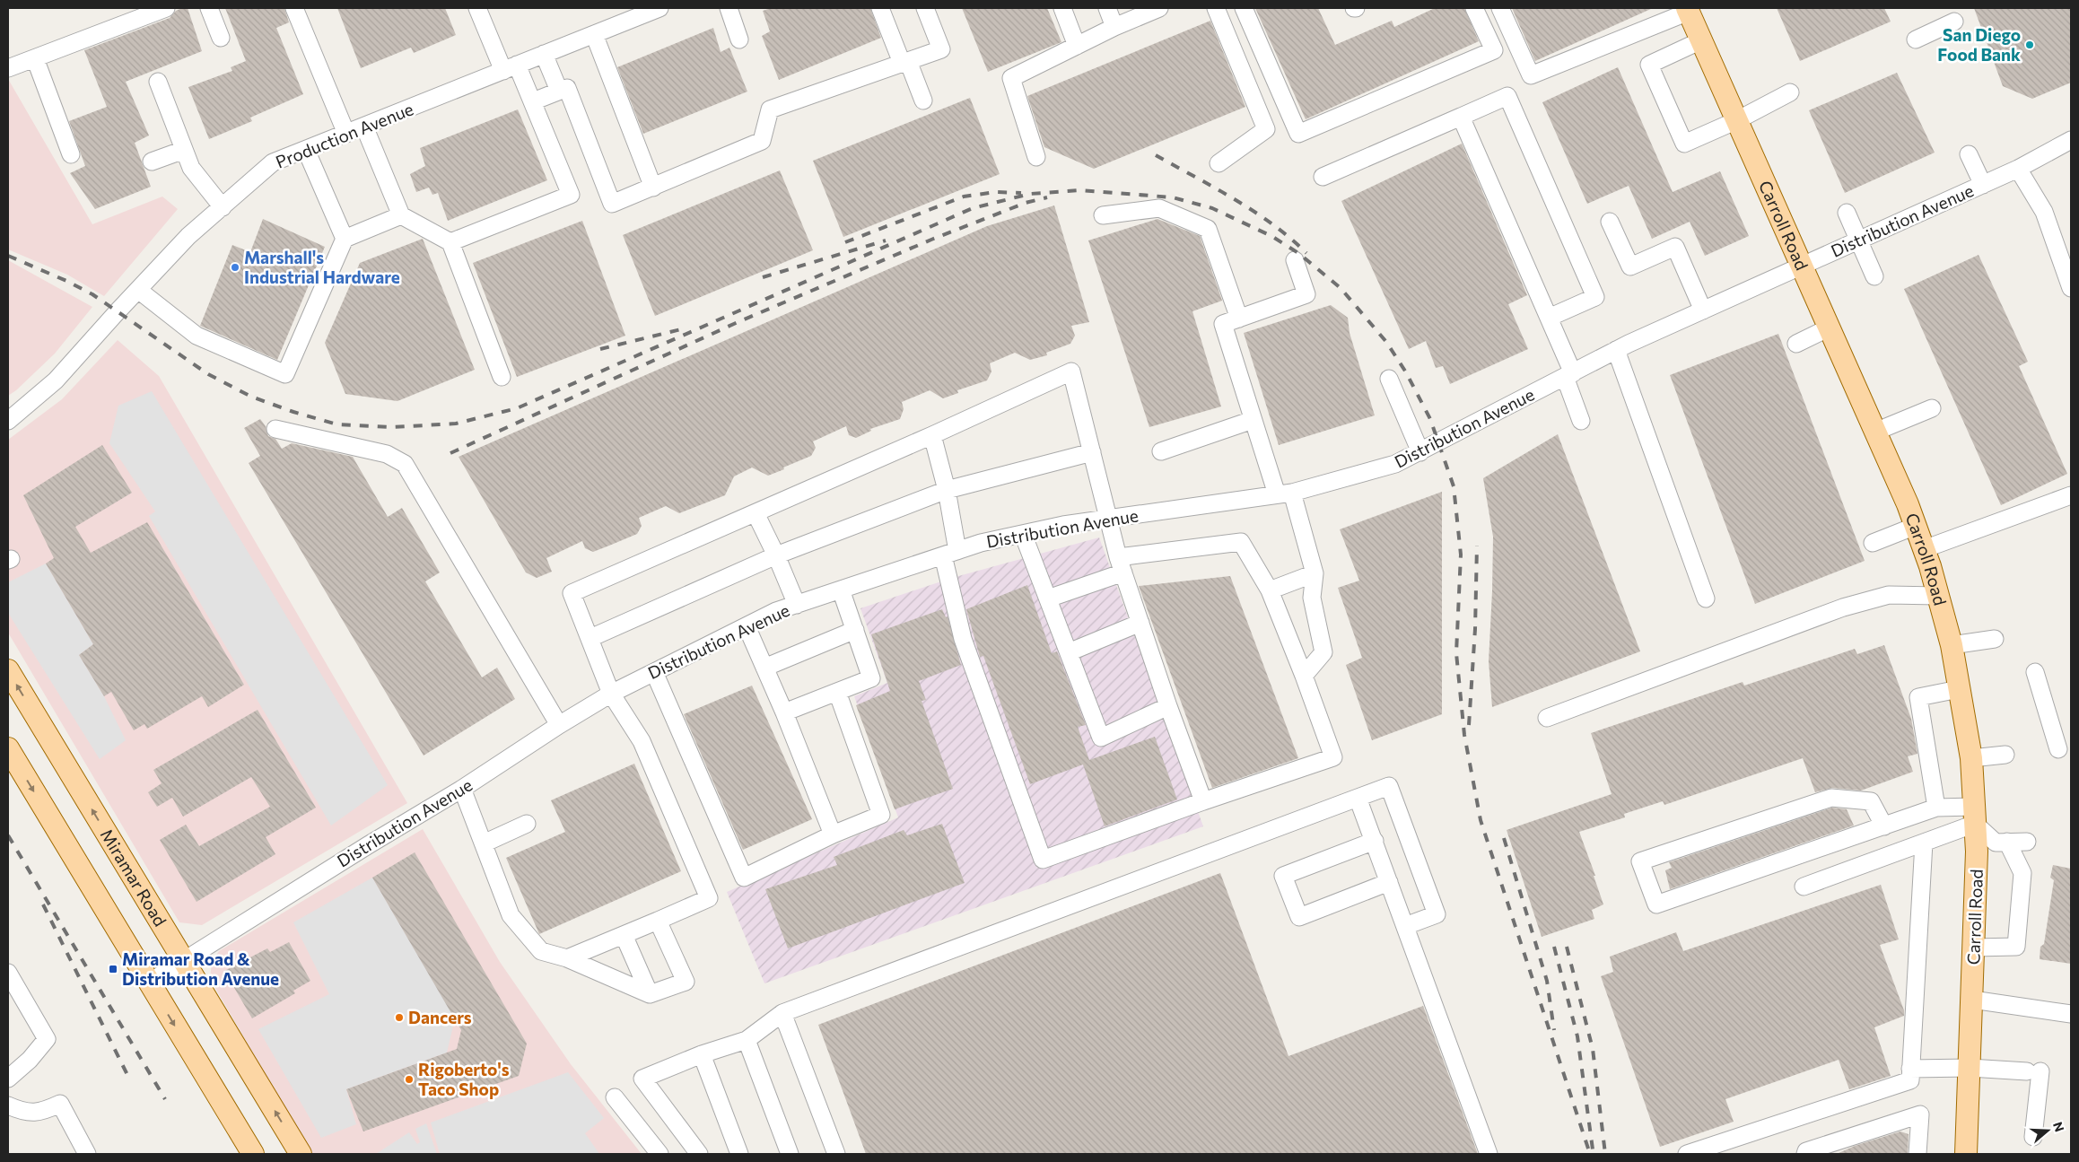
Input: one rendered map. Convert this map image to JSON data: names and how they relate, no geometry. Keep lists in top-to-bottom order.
{
  "streets": {
    "main road": ["Carroll Road", "Miramar Road"],
    "street": ["Production Avenue", "Distribution Avenue"]
  },
  "crossings": [
    ["Distribution Avenue", "Carroll Road"],
    ["Distribution Avenue", "Miramar Road"]
  ],
  "places": {
    "other": [
      "San Diego Food Bank",
      "Marshall's Industrial Hardware",
      "Dancers",
      "Rigoberto's Taco Shop"
    ],
    "transit": ["Miramar Road & Distribution Avenue"]
  },
  "north": "right"
}
